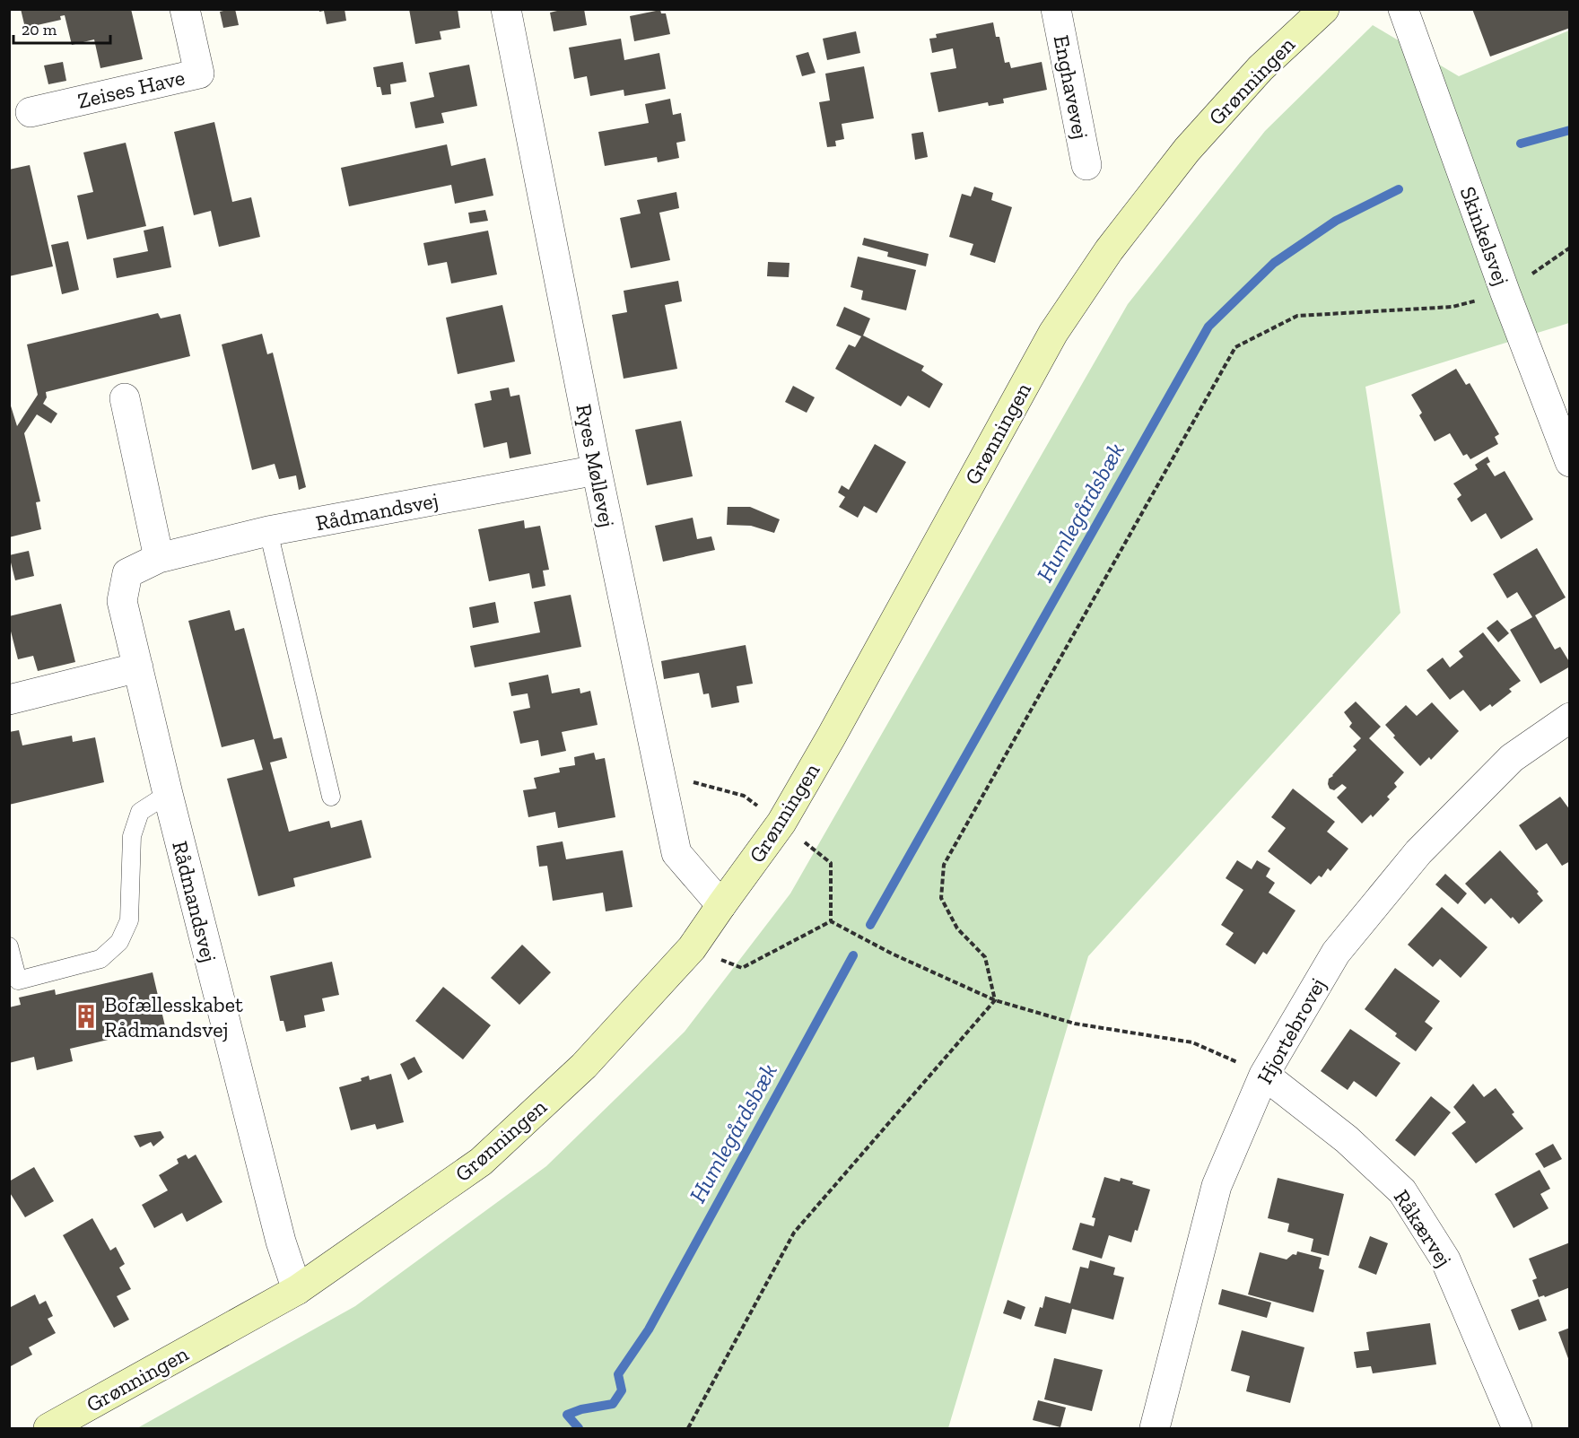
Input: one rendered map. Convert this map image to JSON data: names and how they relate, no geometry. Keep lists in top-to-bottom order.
{
  "streets": {
    "street": [
      "Grønningen",
      "Enghavevej",
      "Zeises Have",
      "Skinkelsvej",
      "Ryes Møllevej",
      "Rådmandsvej",
      "Hjortebrovej",
      "Råkærvej"
    ]
  },
  "crossings": [
    ["Grønningen", "Ryes Møllevej"],
    ["Grønningen", "Rådmandsvej"],
    ["Ryes Møllevej", "Rådmandsvej"],
    ["Hjortebrovej", "Råkærvej"]
  ],
  "water": ["Humlegårdsbæk"],
  "places": {
    "building": ["Bofællesskabet Rådmandsvej"]
  },
  "scale_bar": "20 m"
}
